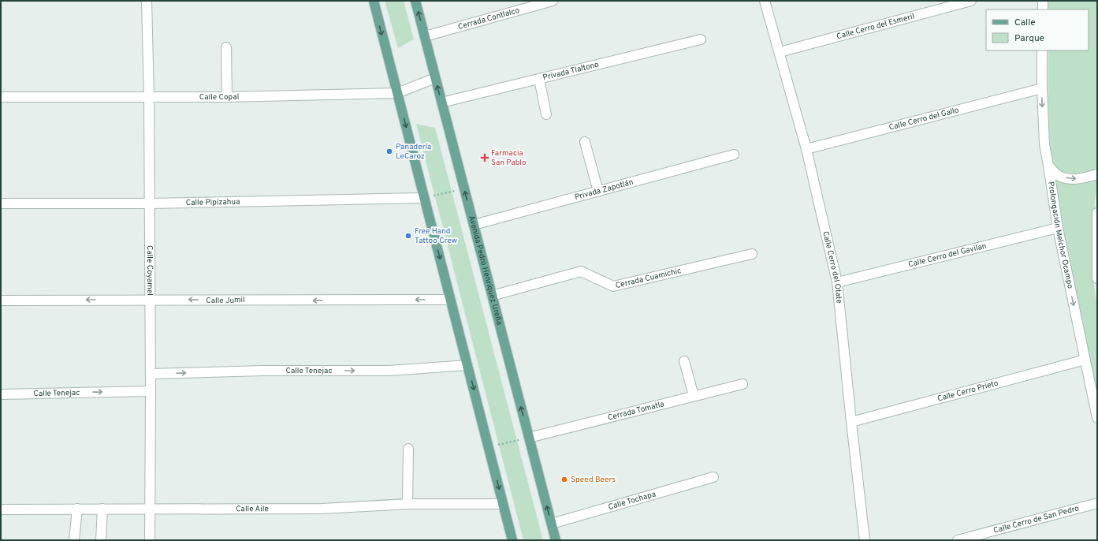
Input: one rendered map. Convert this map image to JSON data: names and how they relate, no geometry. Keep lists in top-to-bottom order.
{
  "streets": {
    "main road": ["Avenida Pedro Henríquez Ureña"],
    "street": [
      "Cerrada Contlalco",
      "Calle Cerro del Esmeril",
      "Privada Tlaltono",
      "Calle Copal",
      "Calle Cerro del Gallo",
      "Privada Zapotlán",
      "Calle Pipizahua",
      "Prolongación Melchor Ocampo",
      "Calle Cerro del Gavilan",
      "Calle Cerro del Otate",
      "Calle Coyamel",
      "Cerrada Cuamichic",
      "Calle Jumil",
      "Calle Tenejac",
      "Calle Cerro Prieto",
      "Cerrada Tomatla",
      "Calle Tochapa",
      "Calle Aile",
      "Calle Cerro de San Pedro"
    ]
  },
  "crossings": [
    ["Cerrada Contlalco", "Avenida Pedro Henríquez Ureña"],
    ["Calle Cerro del Esmeril", "Calle Cerro del Otate"],
    ["Privada Tlaltono", "Avenida Pedro Henríquez Ureña"],
    ["Calle Copal", "Calle Coyamel"],
    ["Calle Copal", "Avenida Pedro Henríquez Ureña"],
    ["Calle Cerro del Gallo", "Prolongación Melchor Ocampo"],
    ["Calle Cerro del Gallo", "Calle Cerro del Otate"],
    ["Privada Zapotlán", "Avenida Pedro Henríquez Ureña"],
    ["Calle Pipizahua", "Calle Coyamel"],
    ["Prolongación Melchor Ocampo", "Calle Cerro del Gavilan"],
    ["Prolongación Melchor Ocampo", "Calle Cerro Prieto"],
    ["Calle Cerro del Gavilan", "Calle Cerro del Otate"],
    ["Calle Cerro del Otate", "Calle Cerro Prieto"],
    ["Calle Coyamel", "Calle Jumil"],
    ["Calle Coyamel", "Calle Tenejac"],
    ["Calle Coyamel", "Calle Aile"],
    ["Avenida Pedro Henríquez Ureña", "Cerrada Cuamichic"],
    ["Avenida Pedro Henríquez Ureña", "Cerrada Tomatla"],
    ["Avenida Pedro Henríquez Ureña", "Calle Tochapa"]
  ],
  "one_way": ["Prolongación Melchor Ocampo", "Calle Jumil", "Calle Tenejac"],
  "places": {
    "other": ["Panadería LeCaroz", "Free Hand Tattoo Crew", "Speed Beers"],
    "health": ["Farmacia San Pablo"]
  },
  "legend": ["Calle", "Parque"]
}
